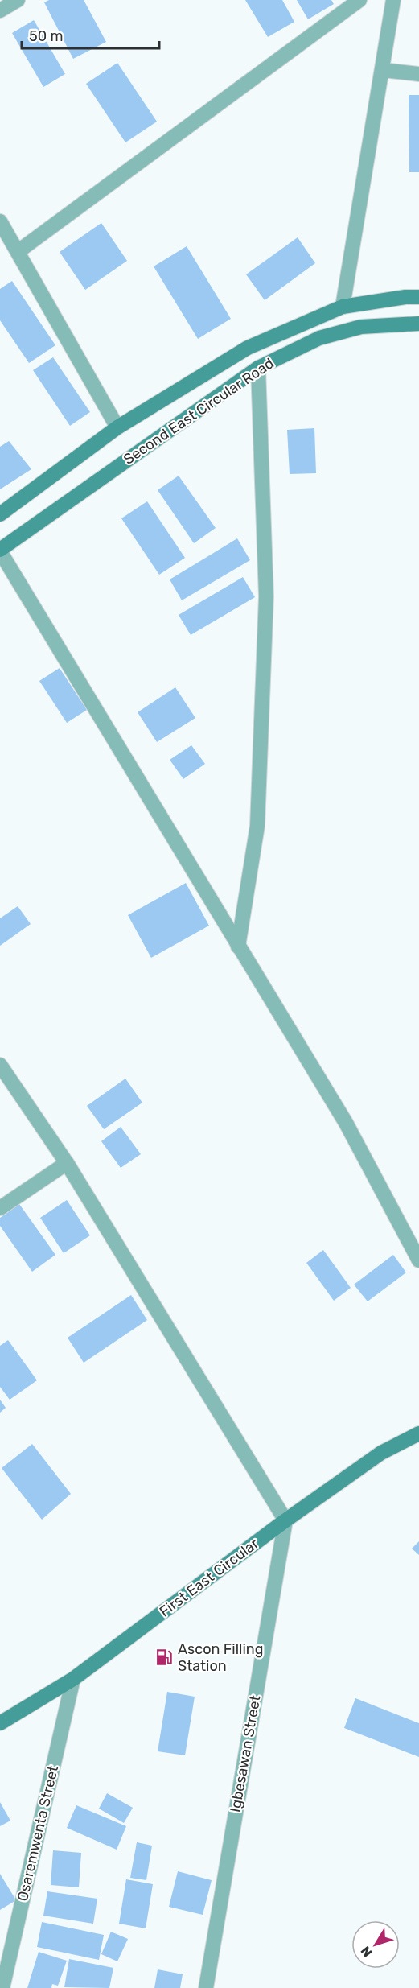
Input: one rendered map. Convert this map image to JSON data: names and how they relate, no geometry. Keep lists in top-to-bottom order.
{
  "streets": {
    "main road": ["Second East Circular Road", "First East Circular"],
    "street": ["Igbesawan Street", "Osaremwenta Street"]
  },
  "crossings": [
    ["First East Circular", "Igbesawan Street"],
    ["First East Circular", "Osaremwenta Street"]
  ],
  "places": {
    "fuel station": ["Ascon Filling Station"]
  },
  "scale_bar": "50 m",
  "north": "bottom left"
}
